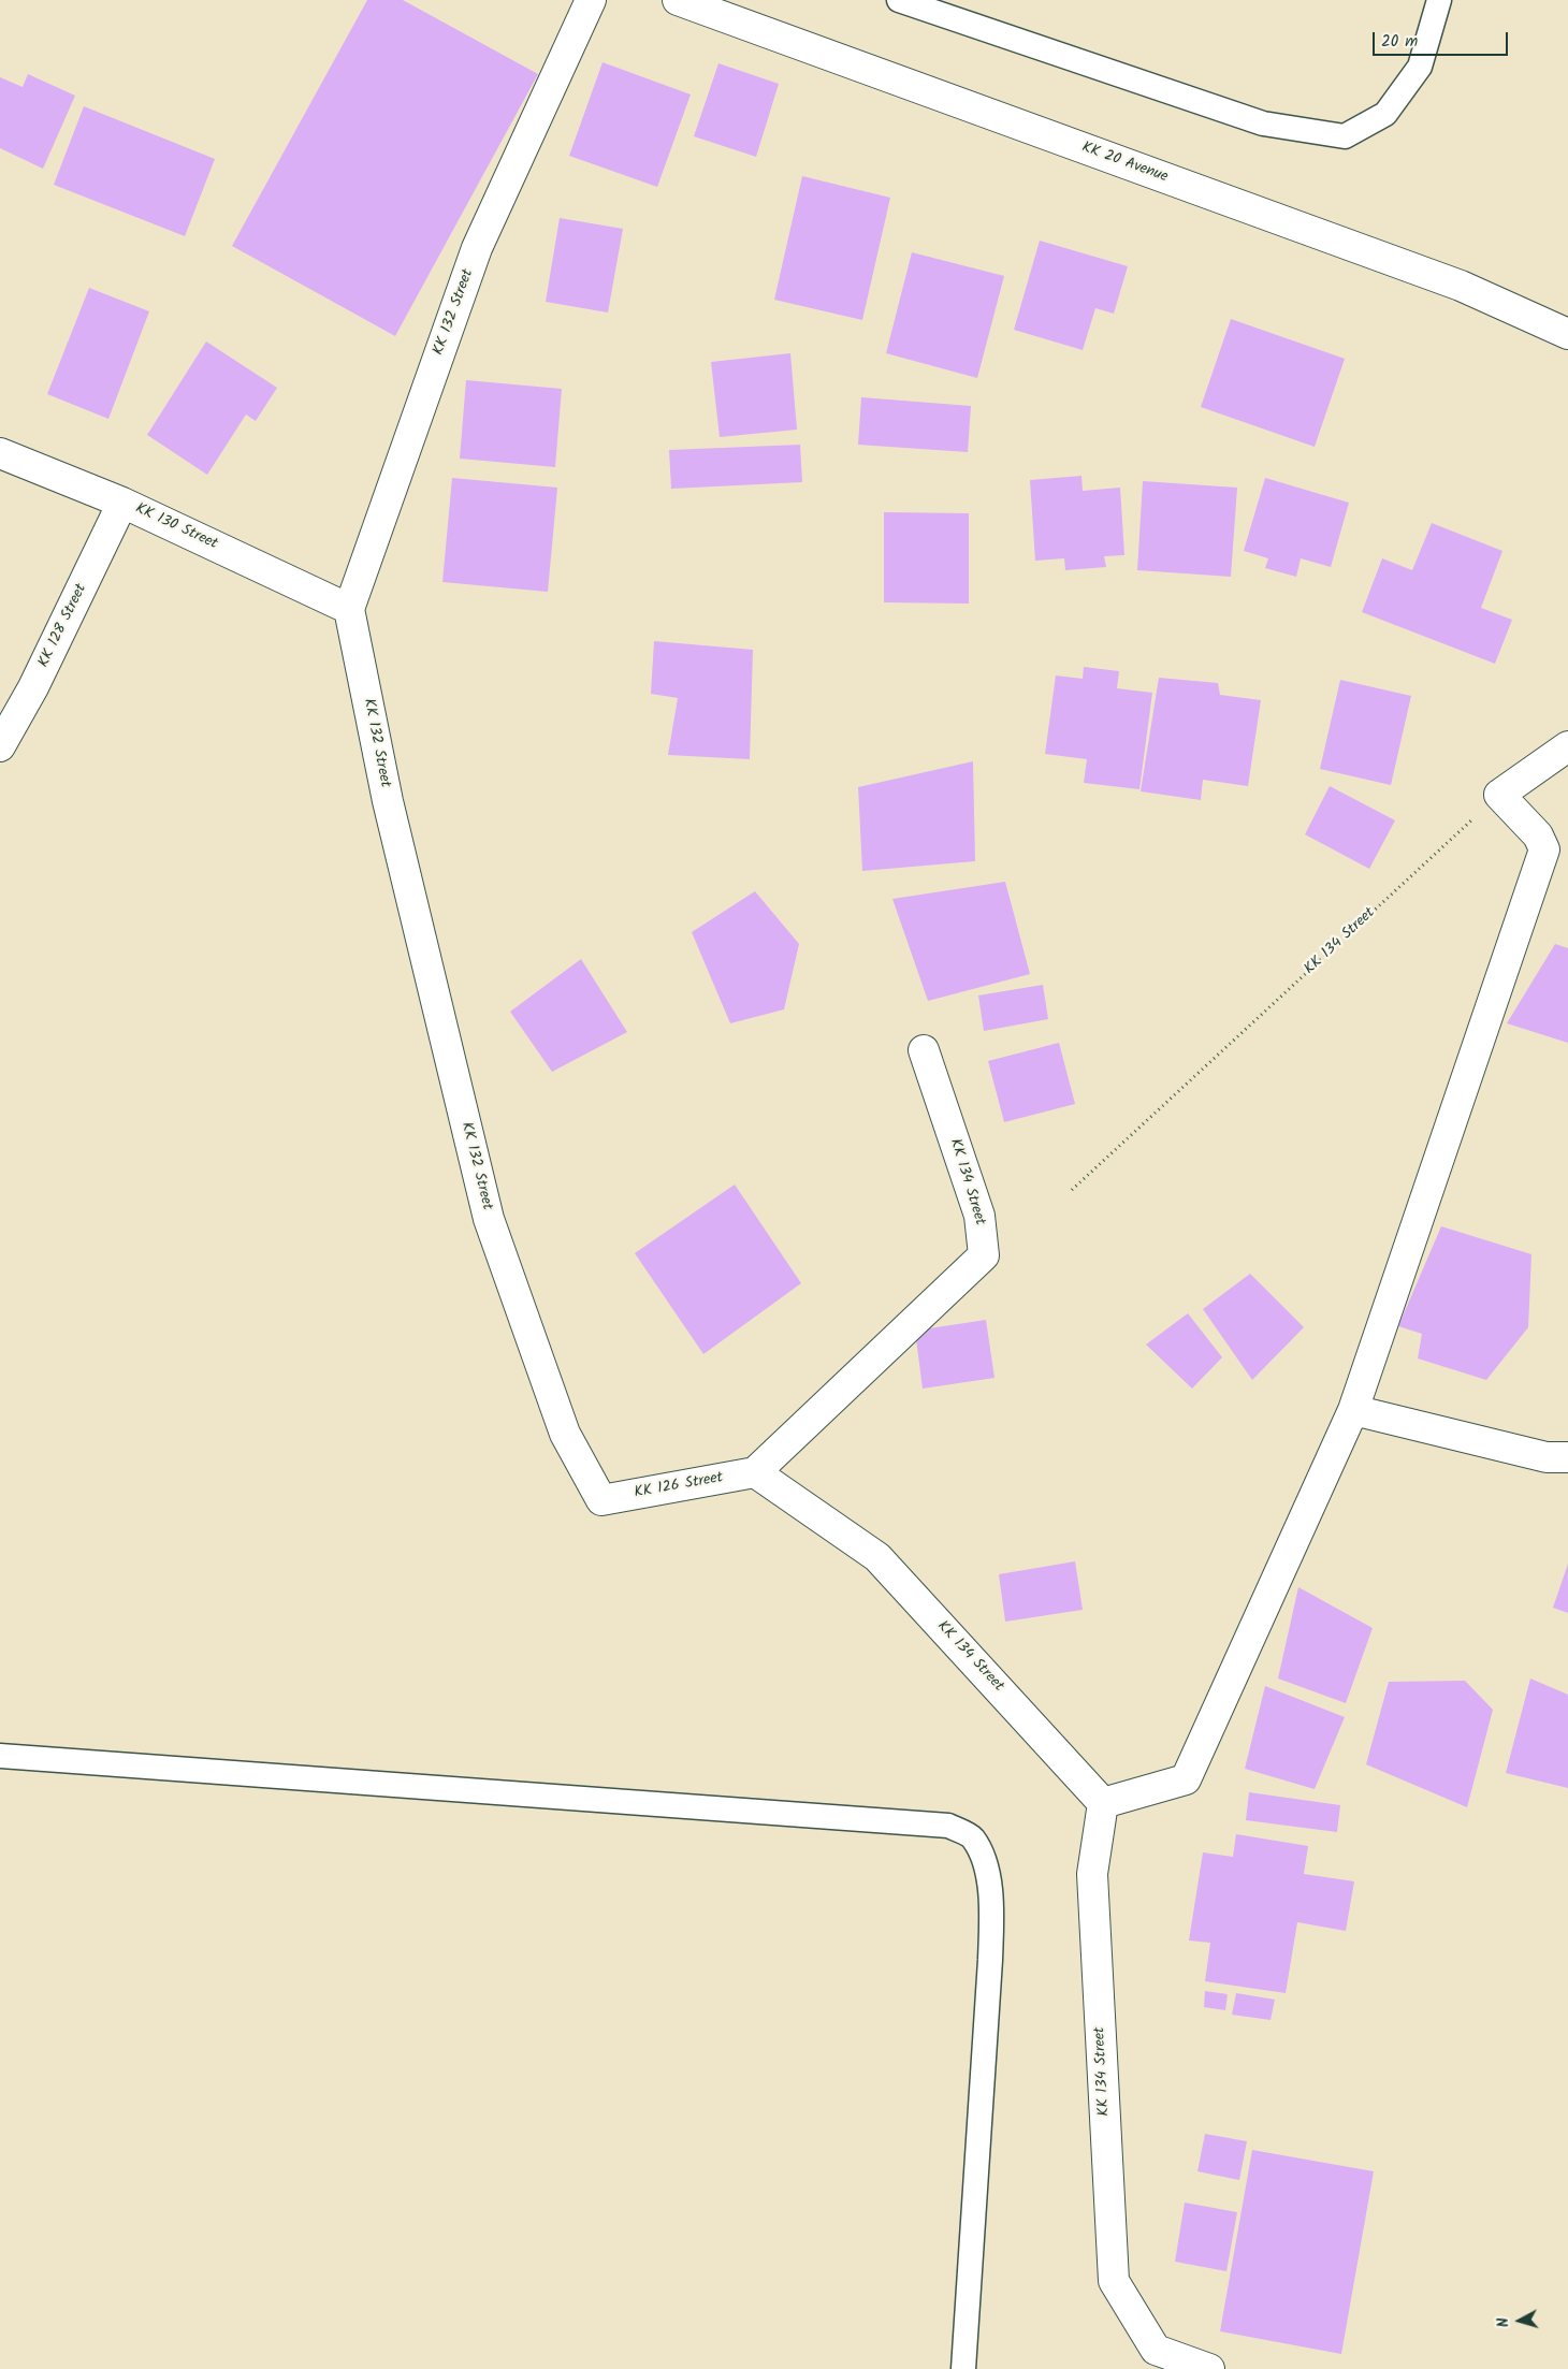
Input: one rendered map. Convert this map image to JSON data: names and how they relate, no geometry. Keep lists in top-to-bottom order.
{
  "streets": {
    "street": [
      "KK 20 Avenue",
      "KK 132 Street",
      "KK 130 Street",
      "KK 128 Street",
      "KK 134 Street",
      "KK 126 Street"
    ]
  },
  "crossings": [
    ["KK 132 Street", "KK 130 Street"],
    ["KK 132 Street", "KK 126 Street"],
    ["KK 130 Street", "KK 128 Street"],
    ["KK 134 Street", "KK 126 Street"]
  ],
  "scale_bar": "20 m",
  "north": "left"
}
